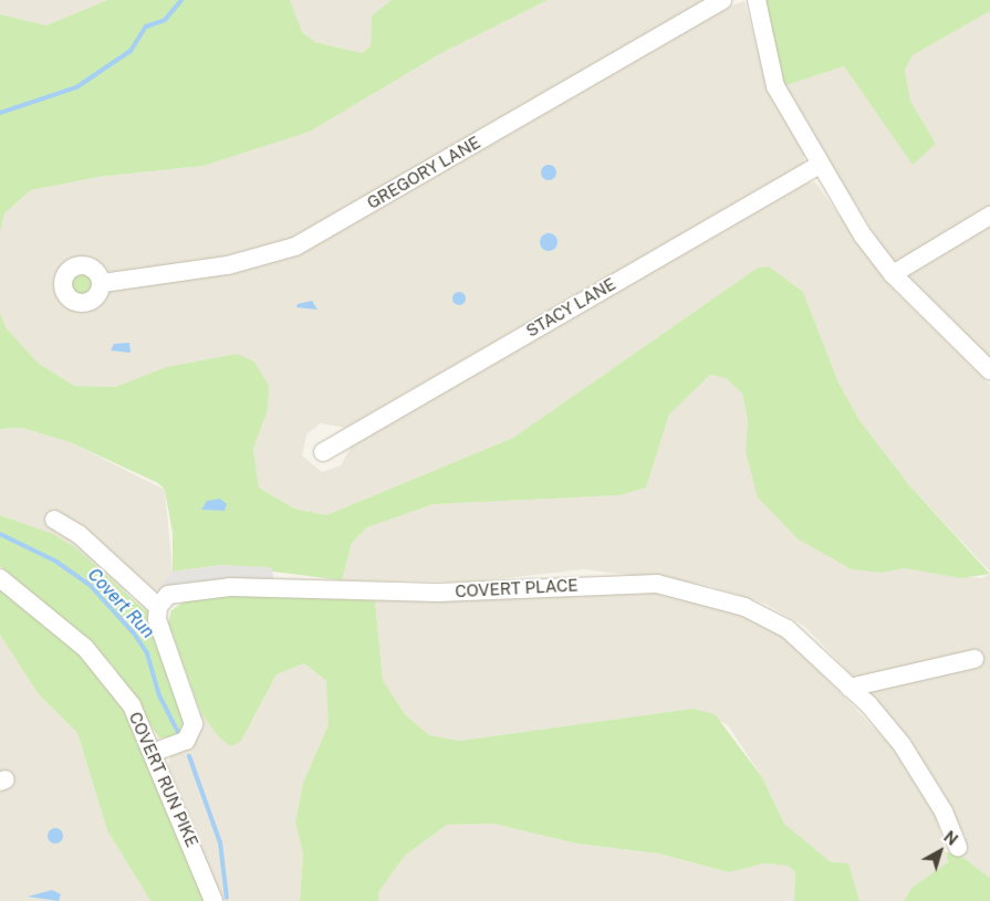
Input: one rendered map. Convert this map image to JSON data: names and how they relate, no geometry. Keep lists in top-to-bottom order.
{
  "streets": {
    "street": [
      "GREGORY LANE",
      "STACY LANE",
      "COVERT PLACE",
      "COVERT RUN PIKE"
    ]
  },
  "water": ["Covert Run"],
  "north": "top right"
}
